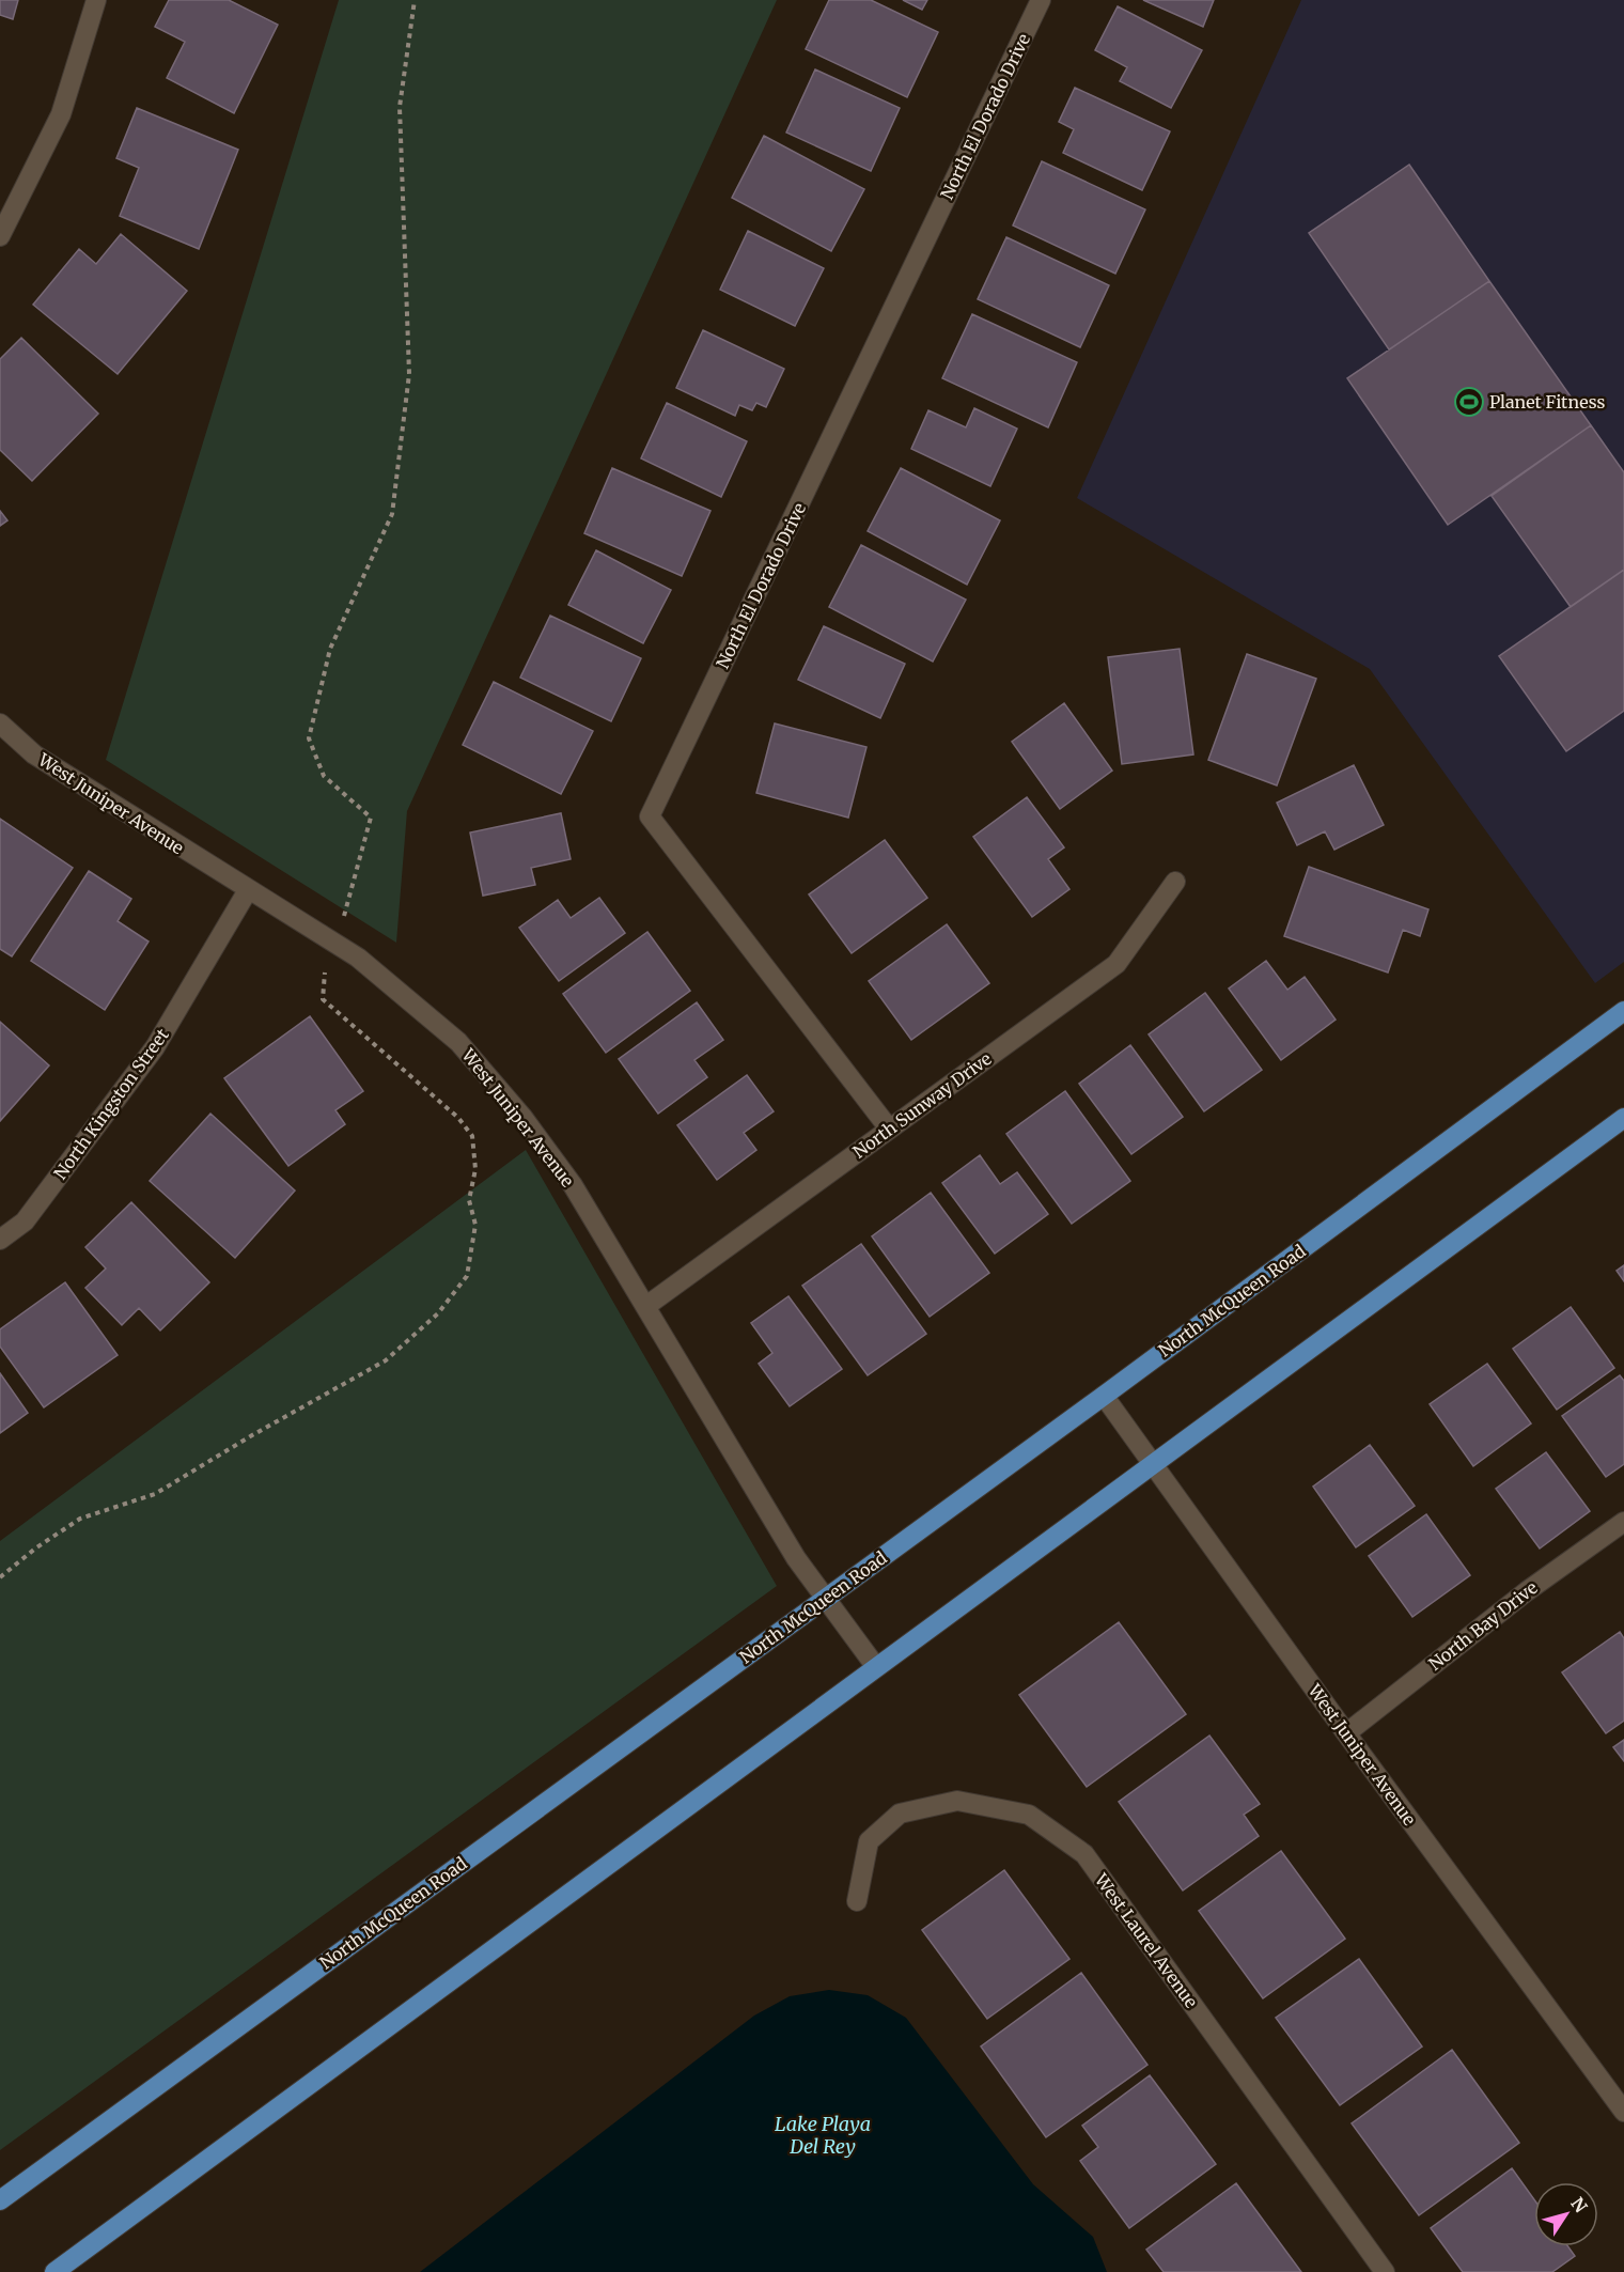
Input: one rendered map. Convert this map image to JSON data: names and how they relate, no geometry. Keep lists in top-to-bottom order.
{
  "streets": {
    "main road": ["North McQueen Road"],
    "street": [
      "North El Dorado Drive",
      "West Juniper Avenue",
      "North Kingston Street",
      "North Sunway Drive",
      "North Bay Drive",
      "West Laurel Avenue"
    ]
  },
  "crossings": [
    ["North El Dorado Drive", "North Sunway Drive"],
    ["West Juniper Avenue", "North Kingston Street"],
    ["West Juniper Avenue", "North Sunway Drive"],
    ["West Juniper Avenue", "North McQueen Road"],
    ["West Juniper Avenue", "North Bay Drive"]
  ],
  "water": ["Lake Playa Del Rey"],
  "places": {
    "sports": ["Planet Fitness"]
  },
  "north": "top right"
}
